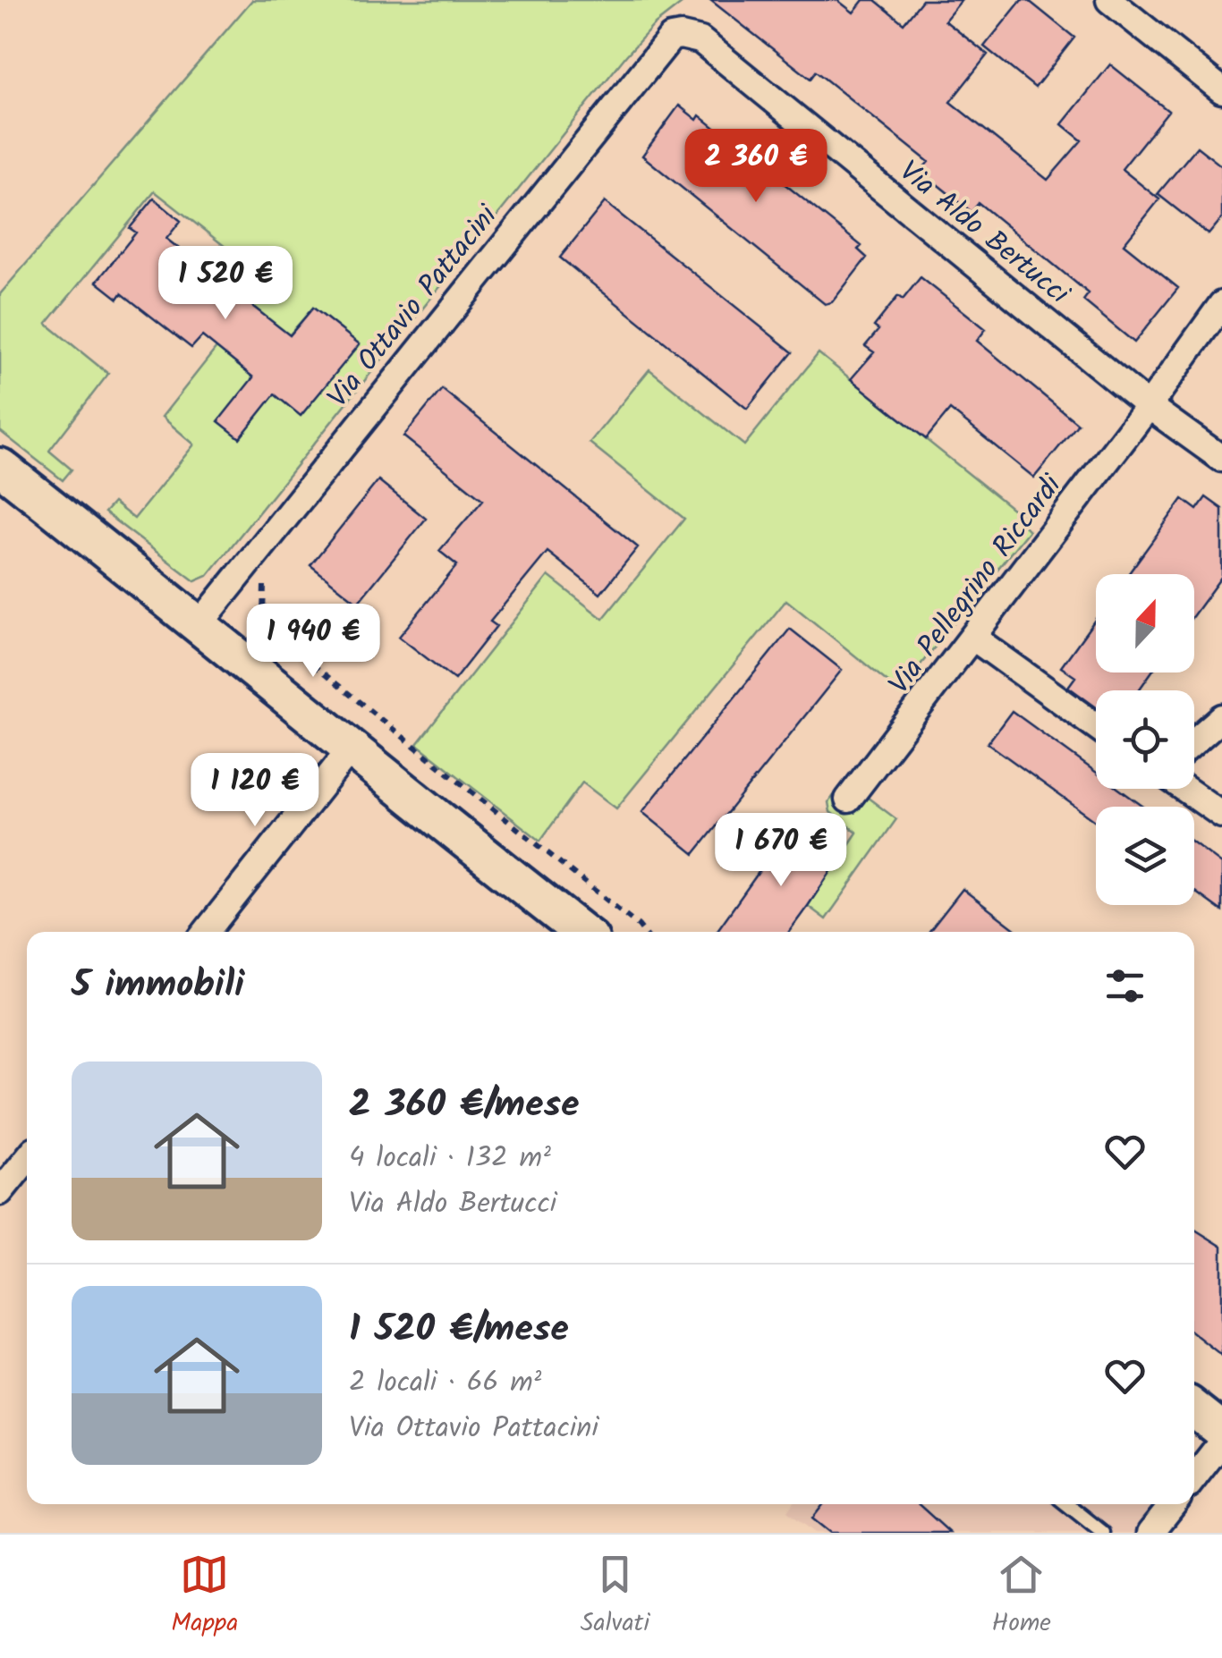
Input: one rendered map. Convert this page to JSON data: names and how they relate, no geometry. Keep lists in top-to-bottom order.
{
  "streets": {
    "street": ["Via Aldo Bertucci", "Via Ottavio Pattacini", "Via Pellegrino Riccardi"]
  },
  "crossings": [
    ["Via Aldo Bertucci", "Via Ottavio Pattacini"],
    ["Via Aldo Bertucci", "Via Pellegrino Riccardi"]
  ],
  "north": "top",
  "page": {
    "price": [
      "2 360 €",
      "1 520 €",
      "1 940 €",
      "1 120 €",
      "1 670 €"
    ],
    "heading": "5 immobili",
    "list": [
      {
        "name": "2 360 €/mese",
        "note": "4 locali · 132 m² · Via Aldo Bertucci"
      },
      {
        "name": "1 520 €/mese",
        "note": "2 locali · 66 m² · Via Ottavio Pattacini"
      }
    ],
    "tabs": ["Mappa", "Salvati", "Home"]
  }
}
